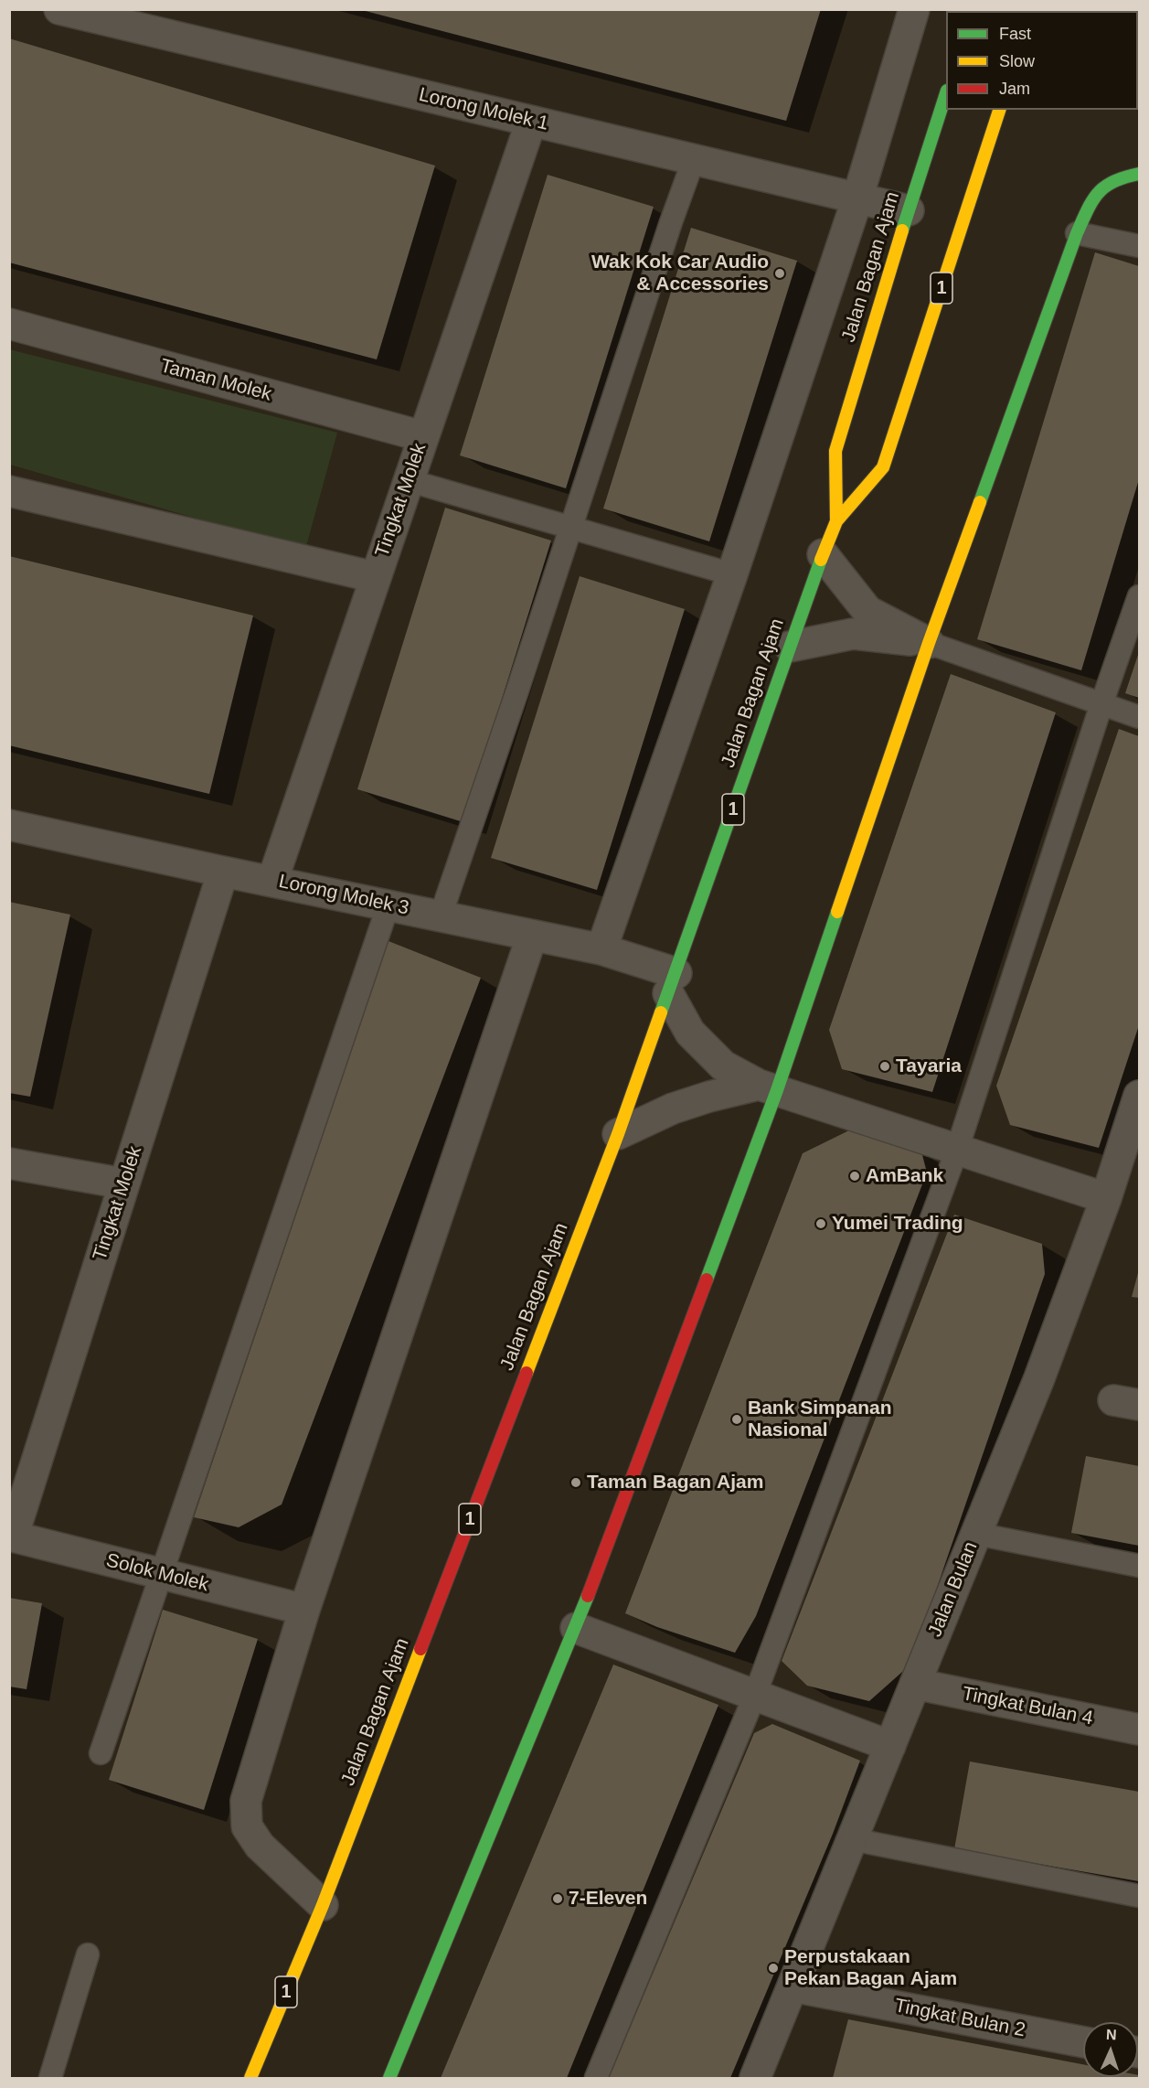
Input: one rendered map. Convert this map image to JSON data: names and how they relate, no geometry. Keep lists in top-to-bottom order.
{
  "streets": {
    "main road": ["Jalan Bagan Ajam", "1"],
    "street": [
      "Lorong Molek 1",
      "Taman Molek",
      "Tingkat Molek",
      "Lorong Molek 3",
      "Solok Molek",
      "Jalan Bulan",
      "Tingkat Bulan 4",
      "Tingkat Bulan 2"
    ]
  },
  "crossings": [
    ["Lorong Molek 1", "Jalan Bagan Ajam"],
    ["Lorong Molek 1", "Tingkat Molek"],
    ["Jalan Bagan Ajam", "Lorong Molek 3"],
    ["Taman Molek", "Tingkat Molek"],
    ["Tingkat Molek", "Lorong Molek 3"],
    ["Tingkat Molek", "Solok Molek"],
    ["Jalan Bulan", "Tingkat Bulan 4"],
    ["Jalan Bulan", "Tingkat Bulan 2"]
  ],
  "places": [
    "Wak Kok Car Audio & Accessories",
    "Tayaria",
    "AmBank",
    "Yumei Trading",
    "Bank Simpanan Nasional",
    "Taman Bagan Ajam",
    "7-Eleven",
    "Perpustakaan Pekan Bagan Ajam"
  ],
  "legend": ["Fast", "Slow", "Jam"],
  "north": "top"
}
